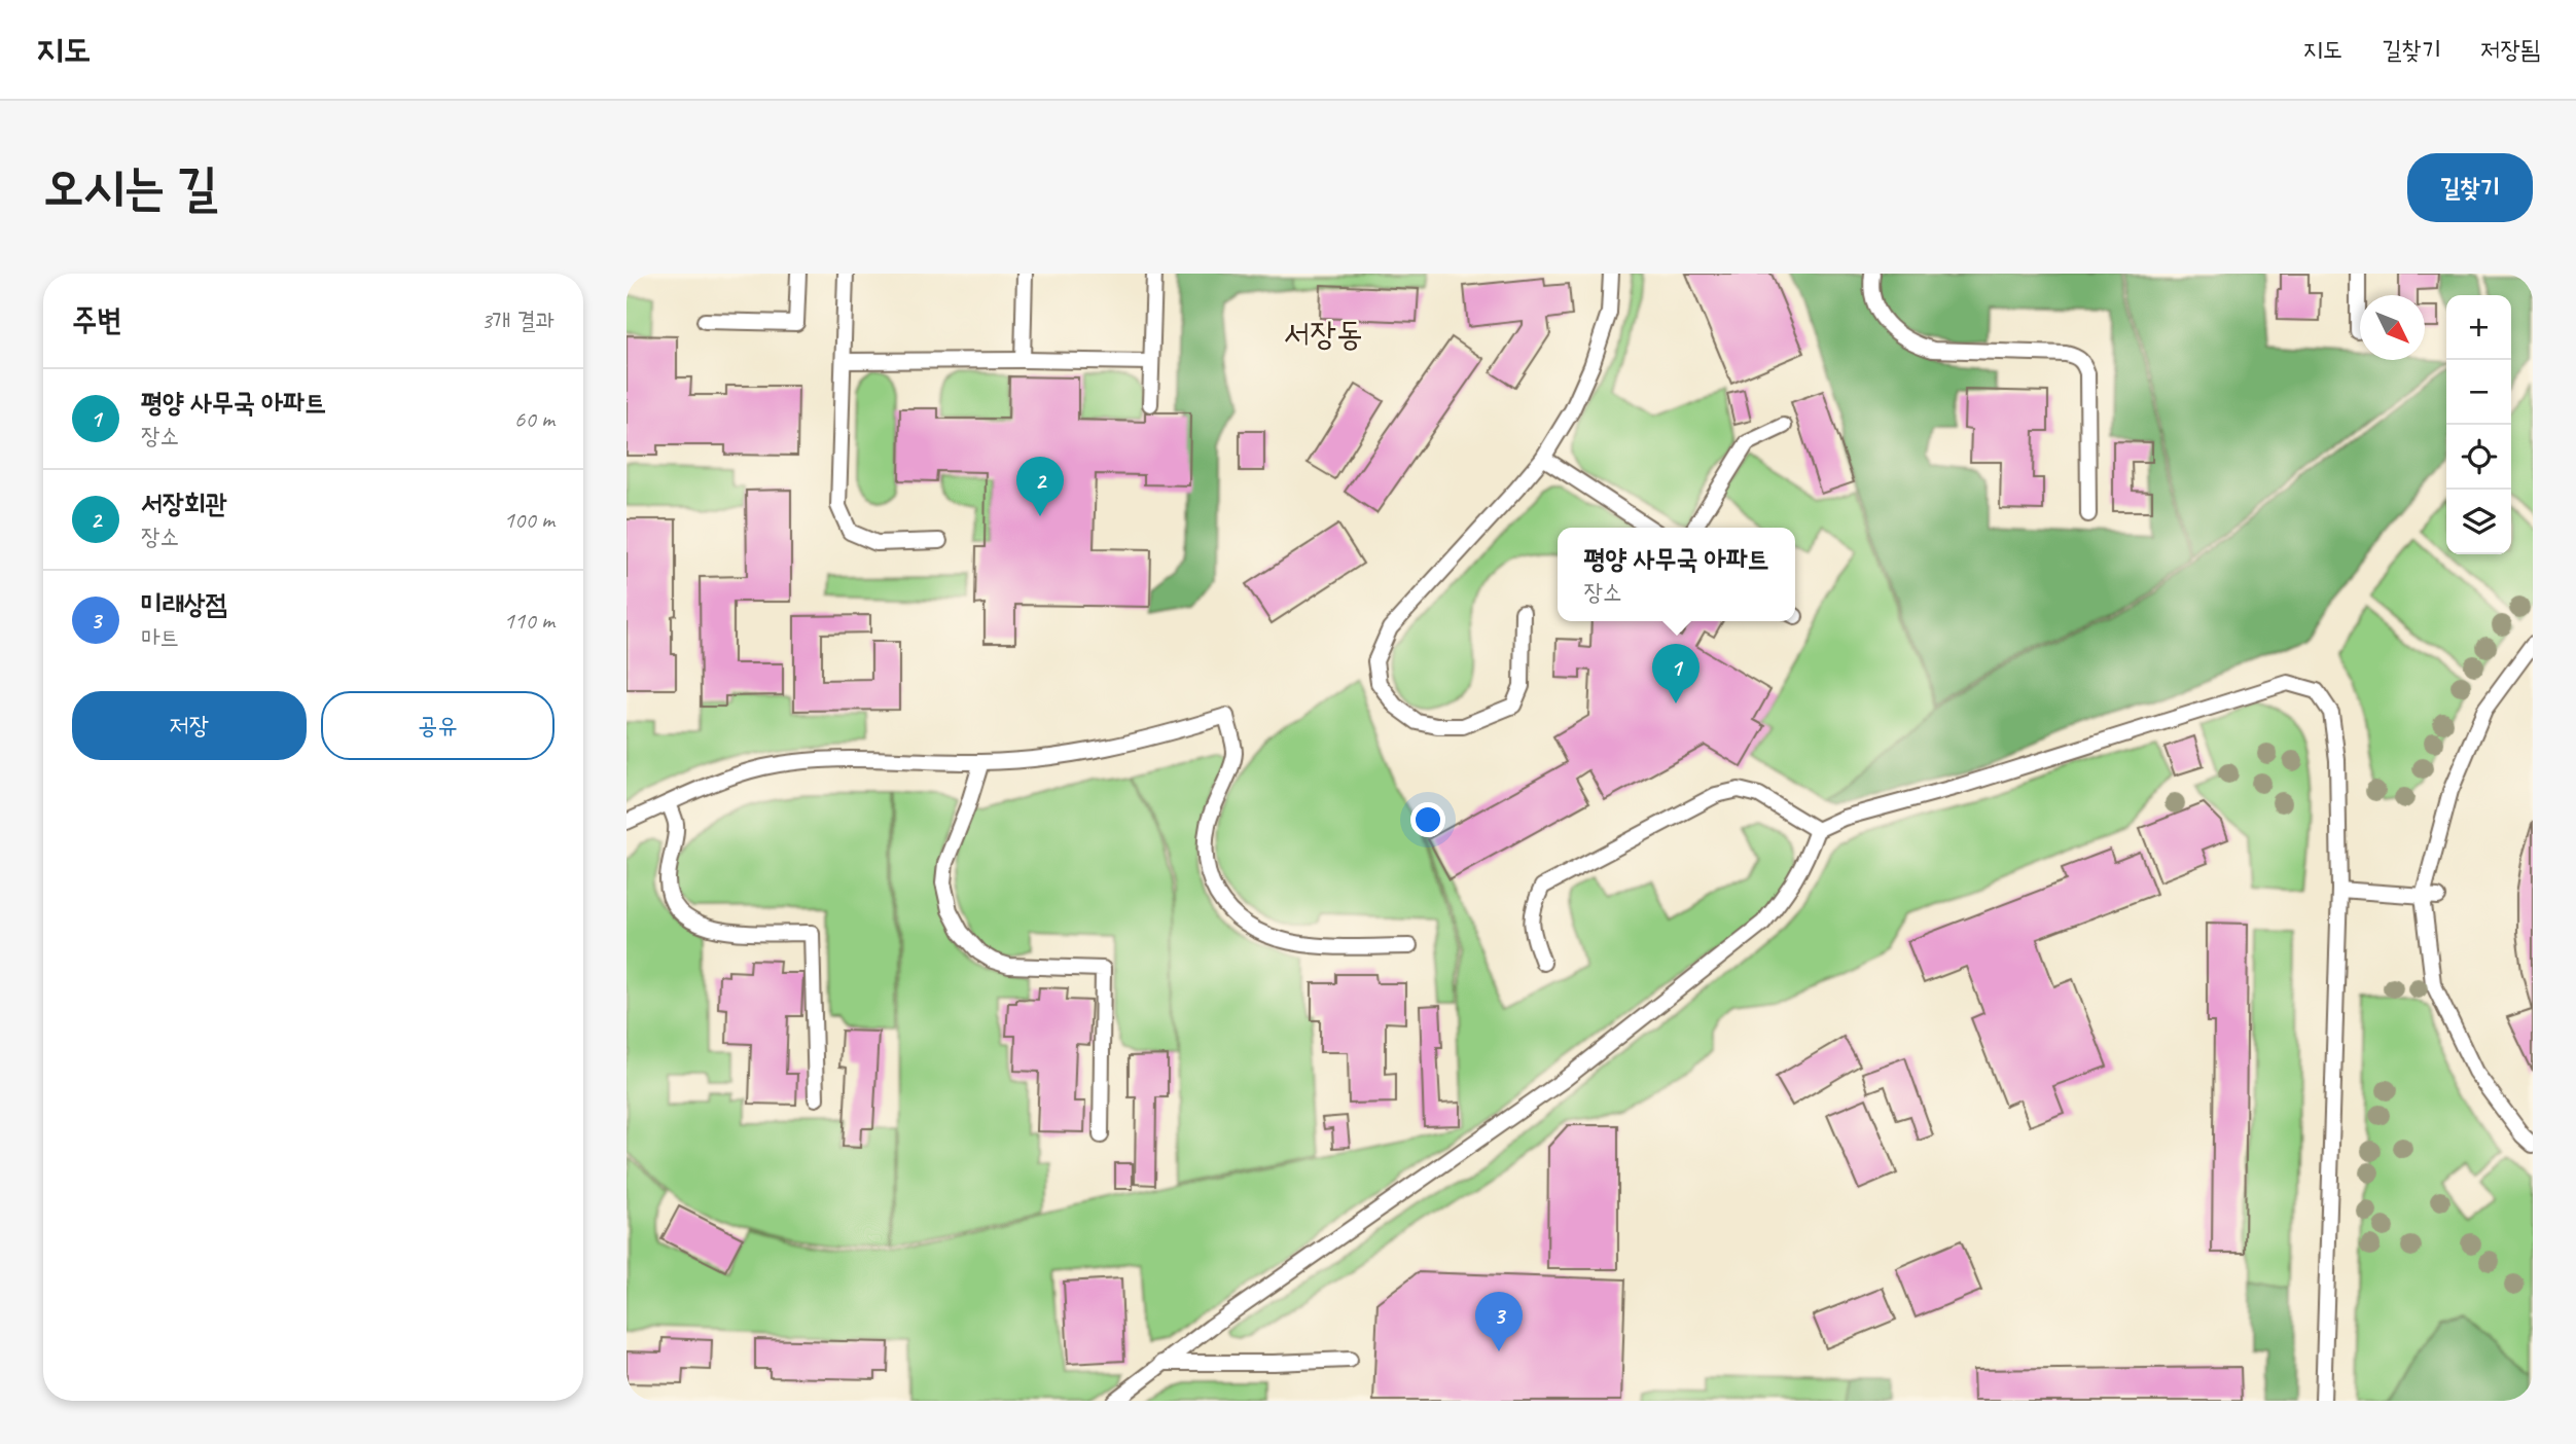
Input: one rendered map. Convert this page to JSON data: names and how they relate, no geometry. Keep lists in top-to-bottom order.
{
  "districts": ["서장동"],
  "north": "bottom right",
  "page": {
    "header": "지도",
    "nav": ["지도", "길찾기", "저장됨"],
    "buttons": [
      "길찾기",
      ["저장", "공유"]
    ],
    "title": "오시는 길",
    "heading": ["주변", "3개 결과"],
    "map_buttons": ["+", "−"],
    "list": [
      {
        "mark": "1",
        "name": "평양 사무국 아파트",
        "note": "장소",
        "value": "60 m"
      },
      {
        "mark": "2",
        "name": "서장회관",
        "note": "장소",
        "value": "100 m"
      },
      {
        "mark": "3",
        "name": "미래상점",
        "note": "마트",
        "value": "110 m"
      }
    ],
    "pins": ["2", "1", "3"],
    "popup": ["평양 사무국 아파트", "장소"]
  }
}
